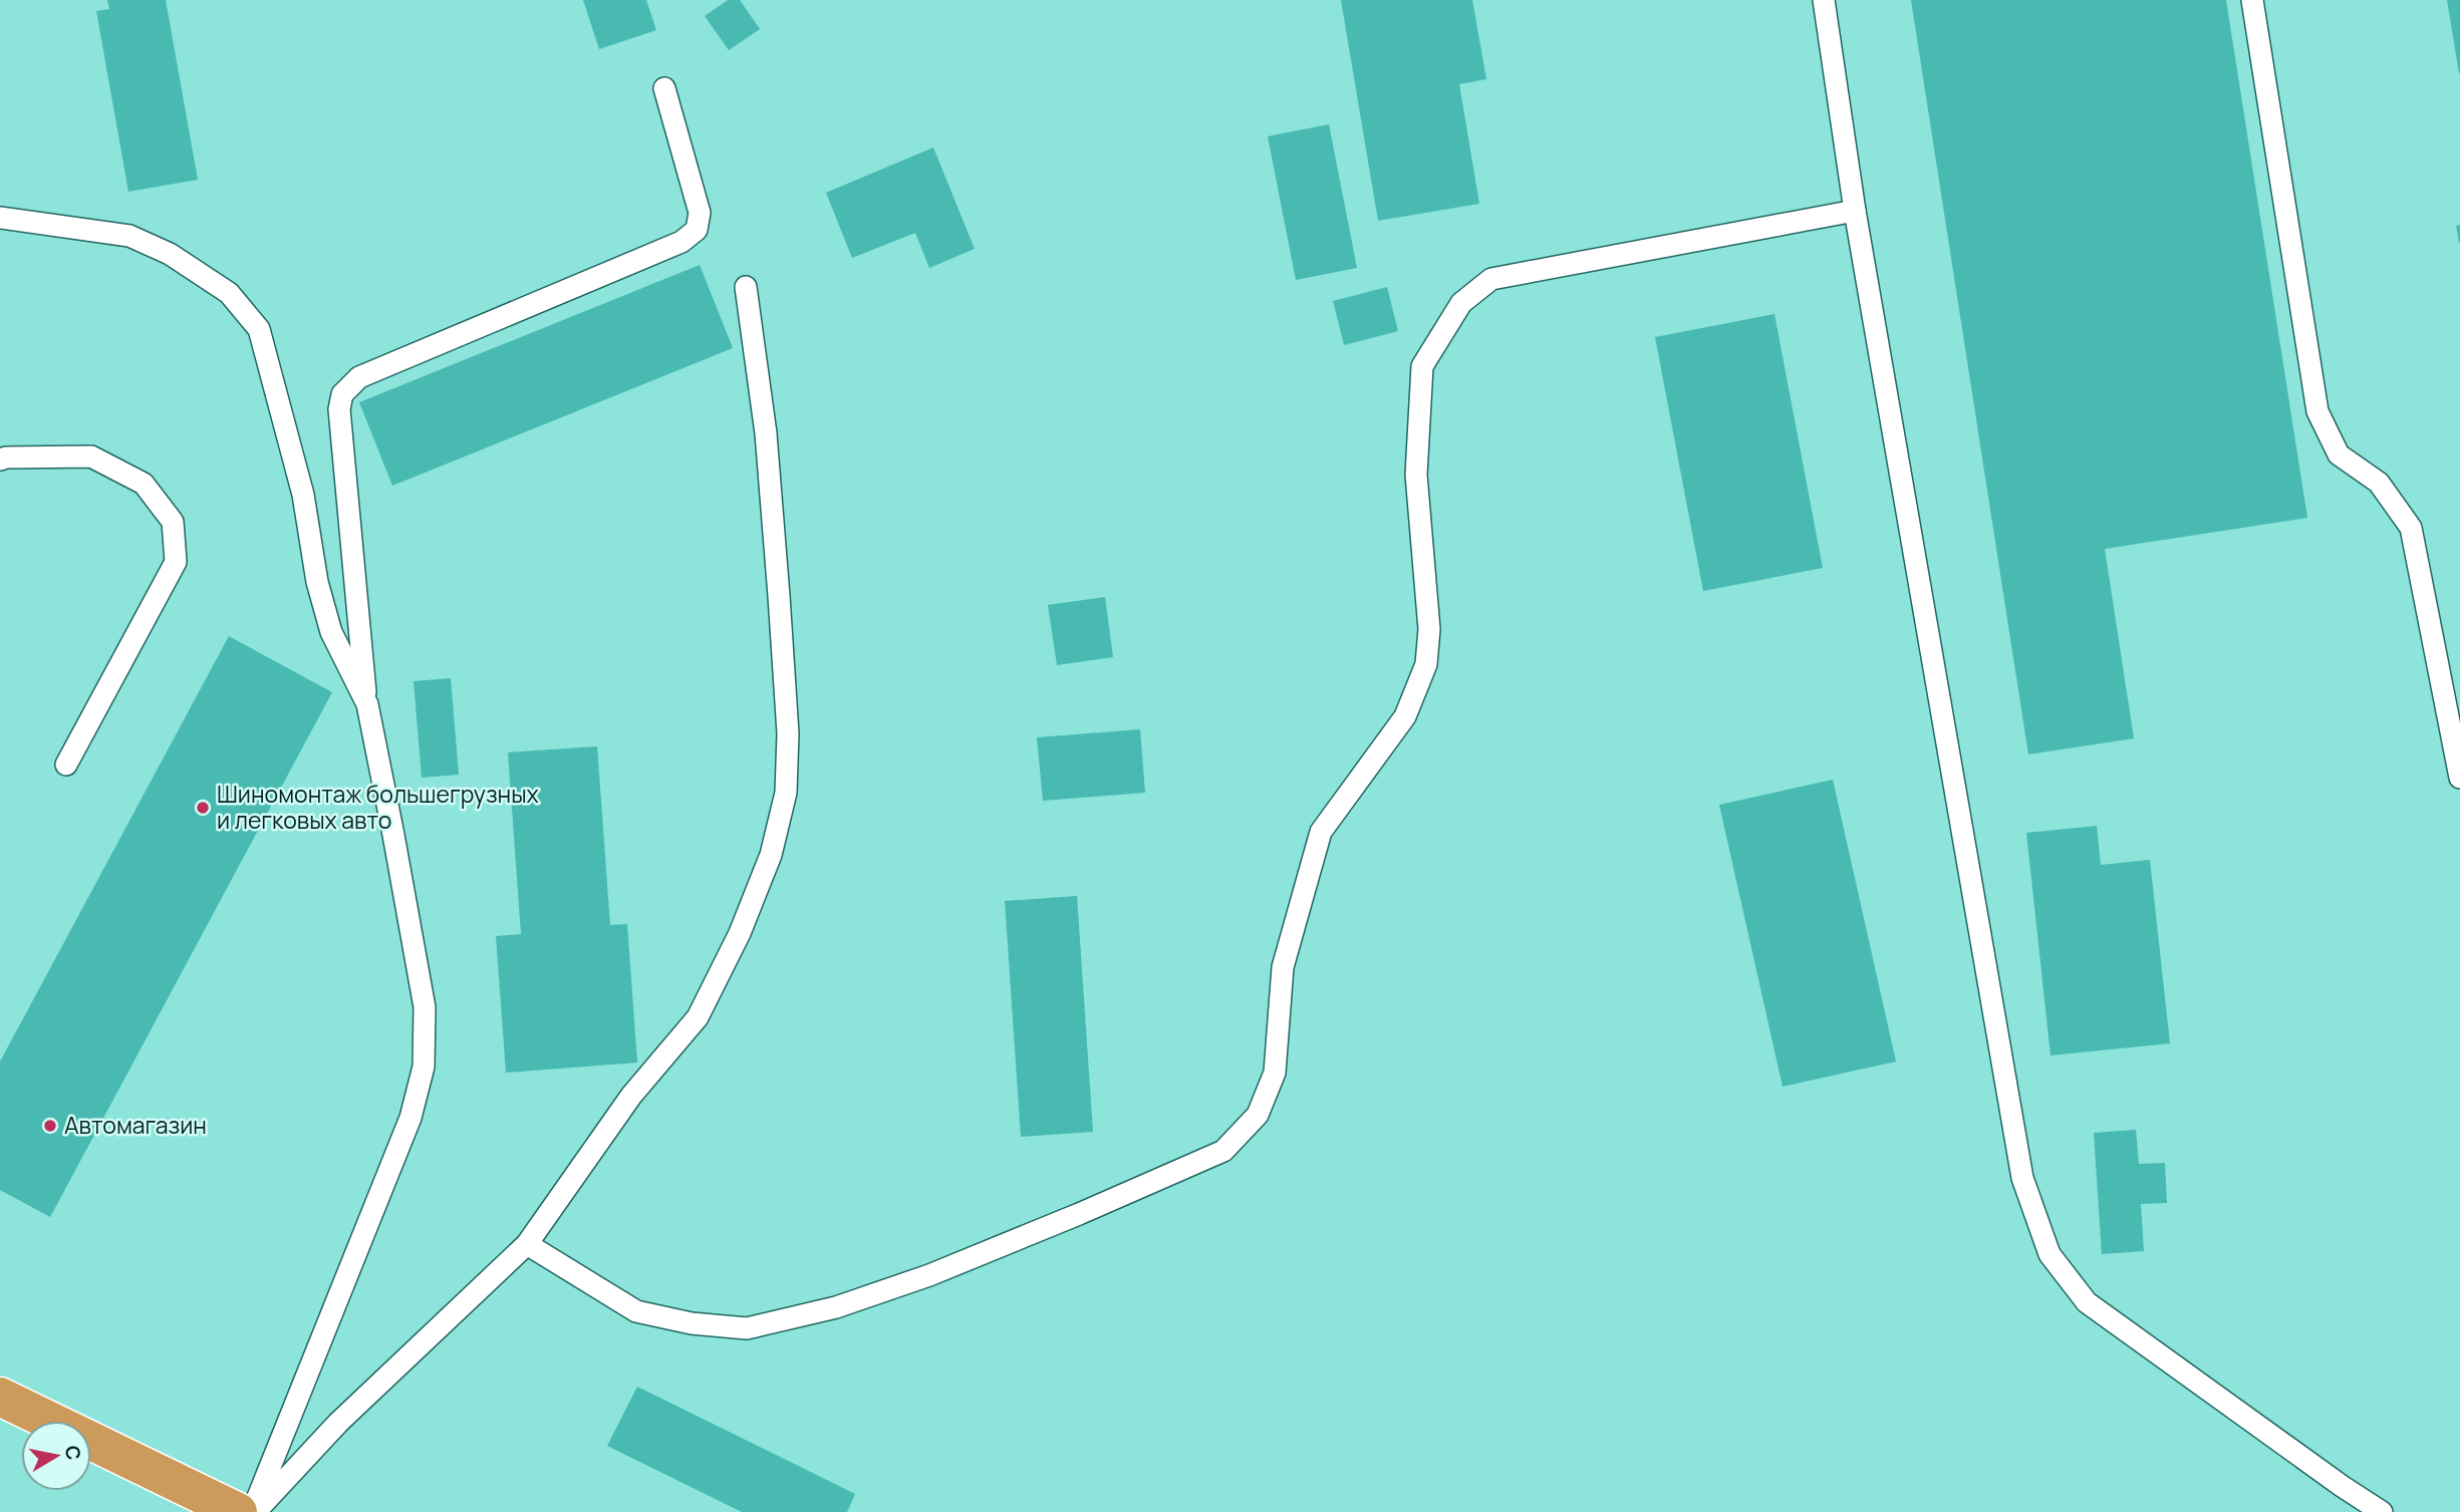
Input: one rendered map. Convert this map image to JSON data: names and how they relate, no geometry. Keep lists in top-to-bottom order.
{
  "places": ["Шиномонтаж большегрузных и легковых авто", "Автомагазин"],
  "north": "right"
}
